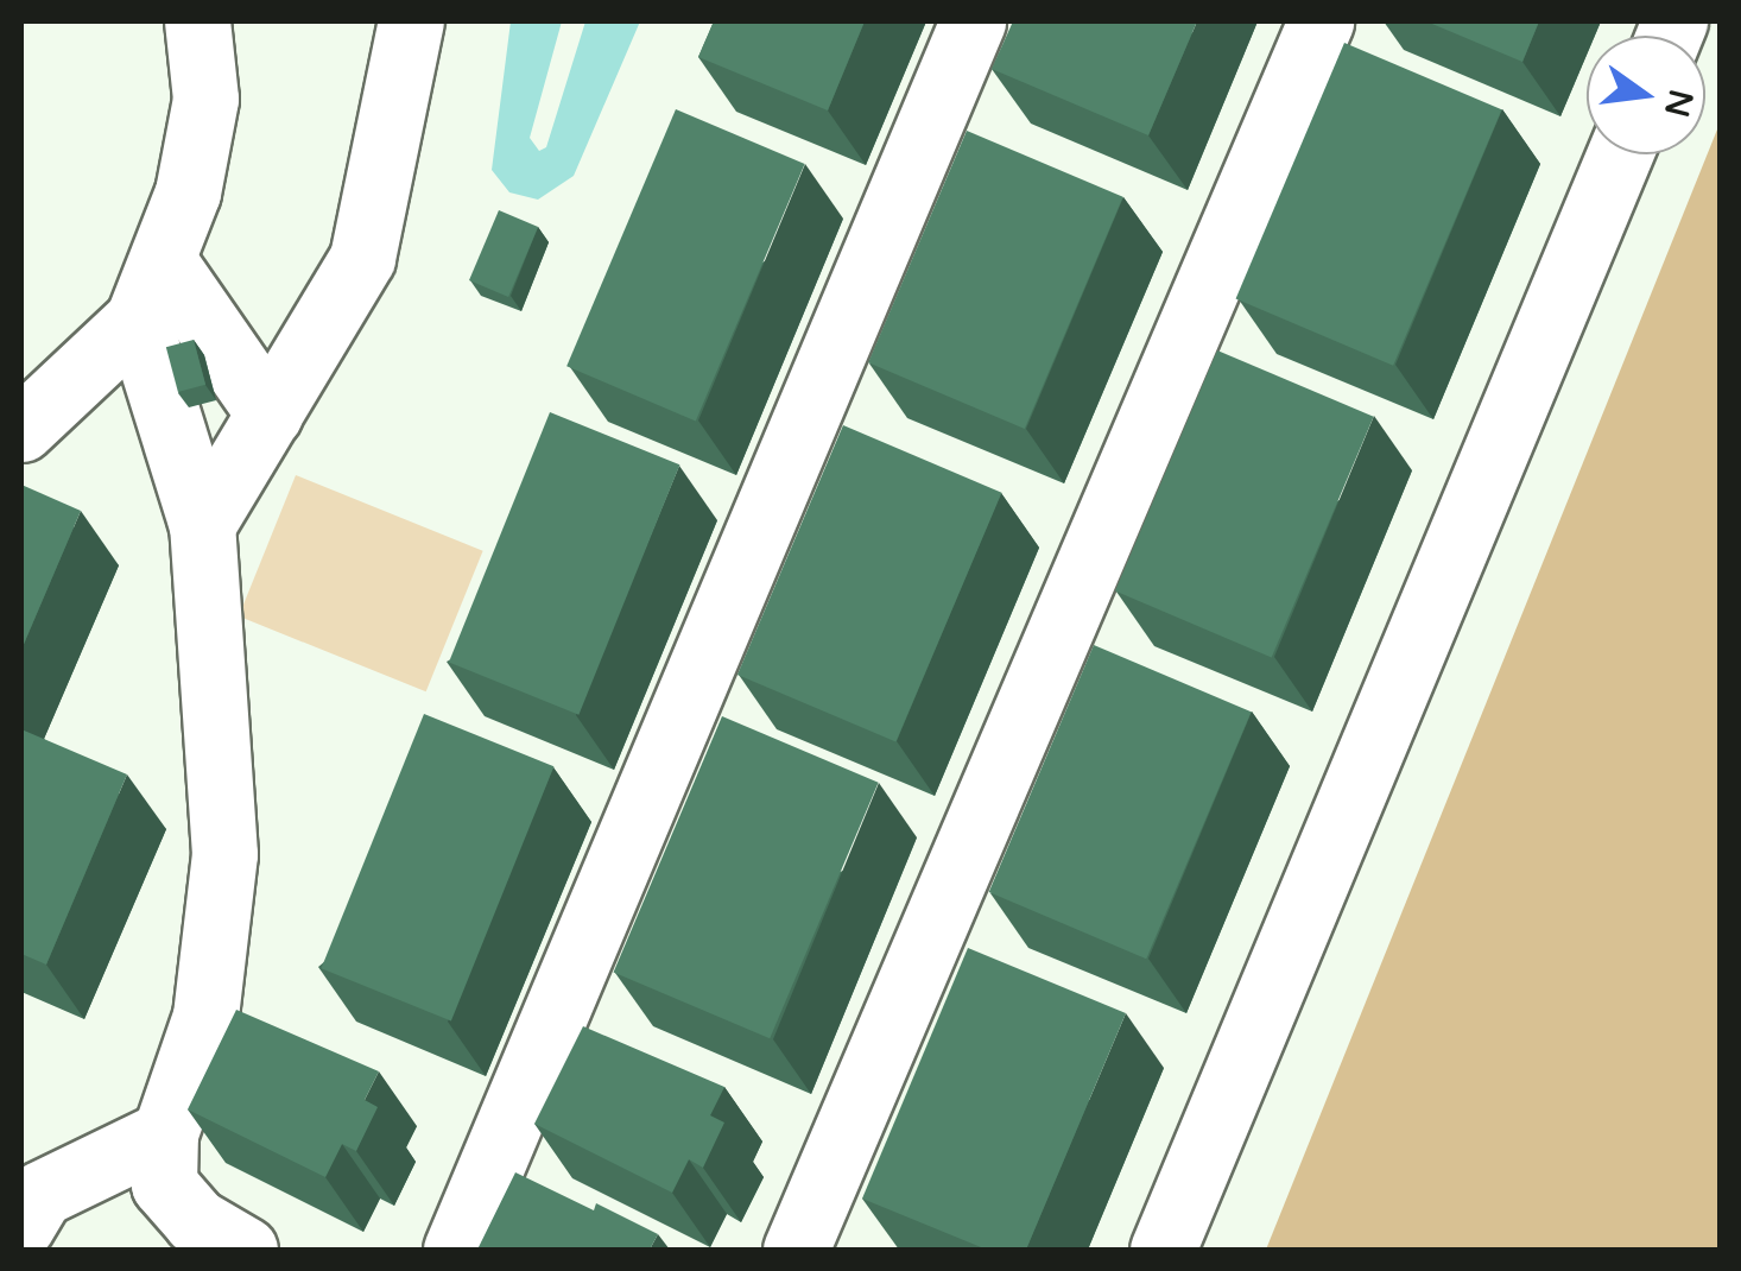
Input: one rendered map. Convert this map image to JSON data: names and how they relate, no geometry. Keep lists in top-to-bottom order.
{
  "north": "right"
}
